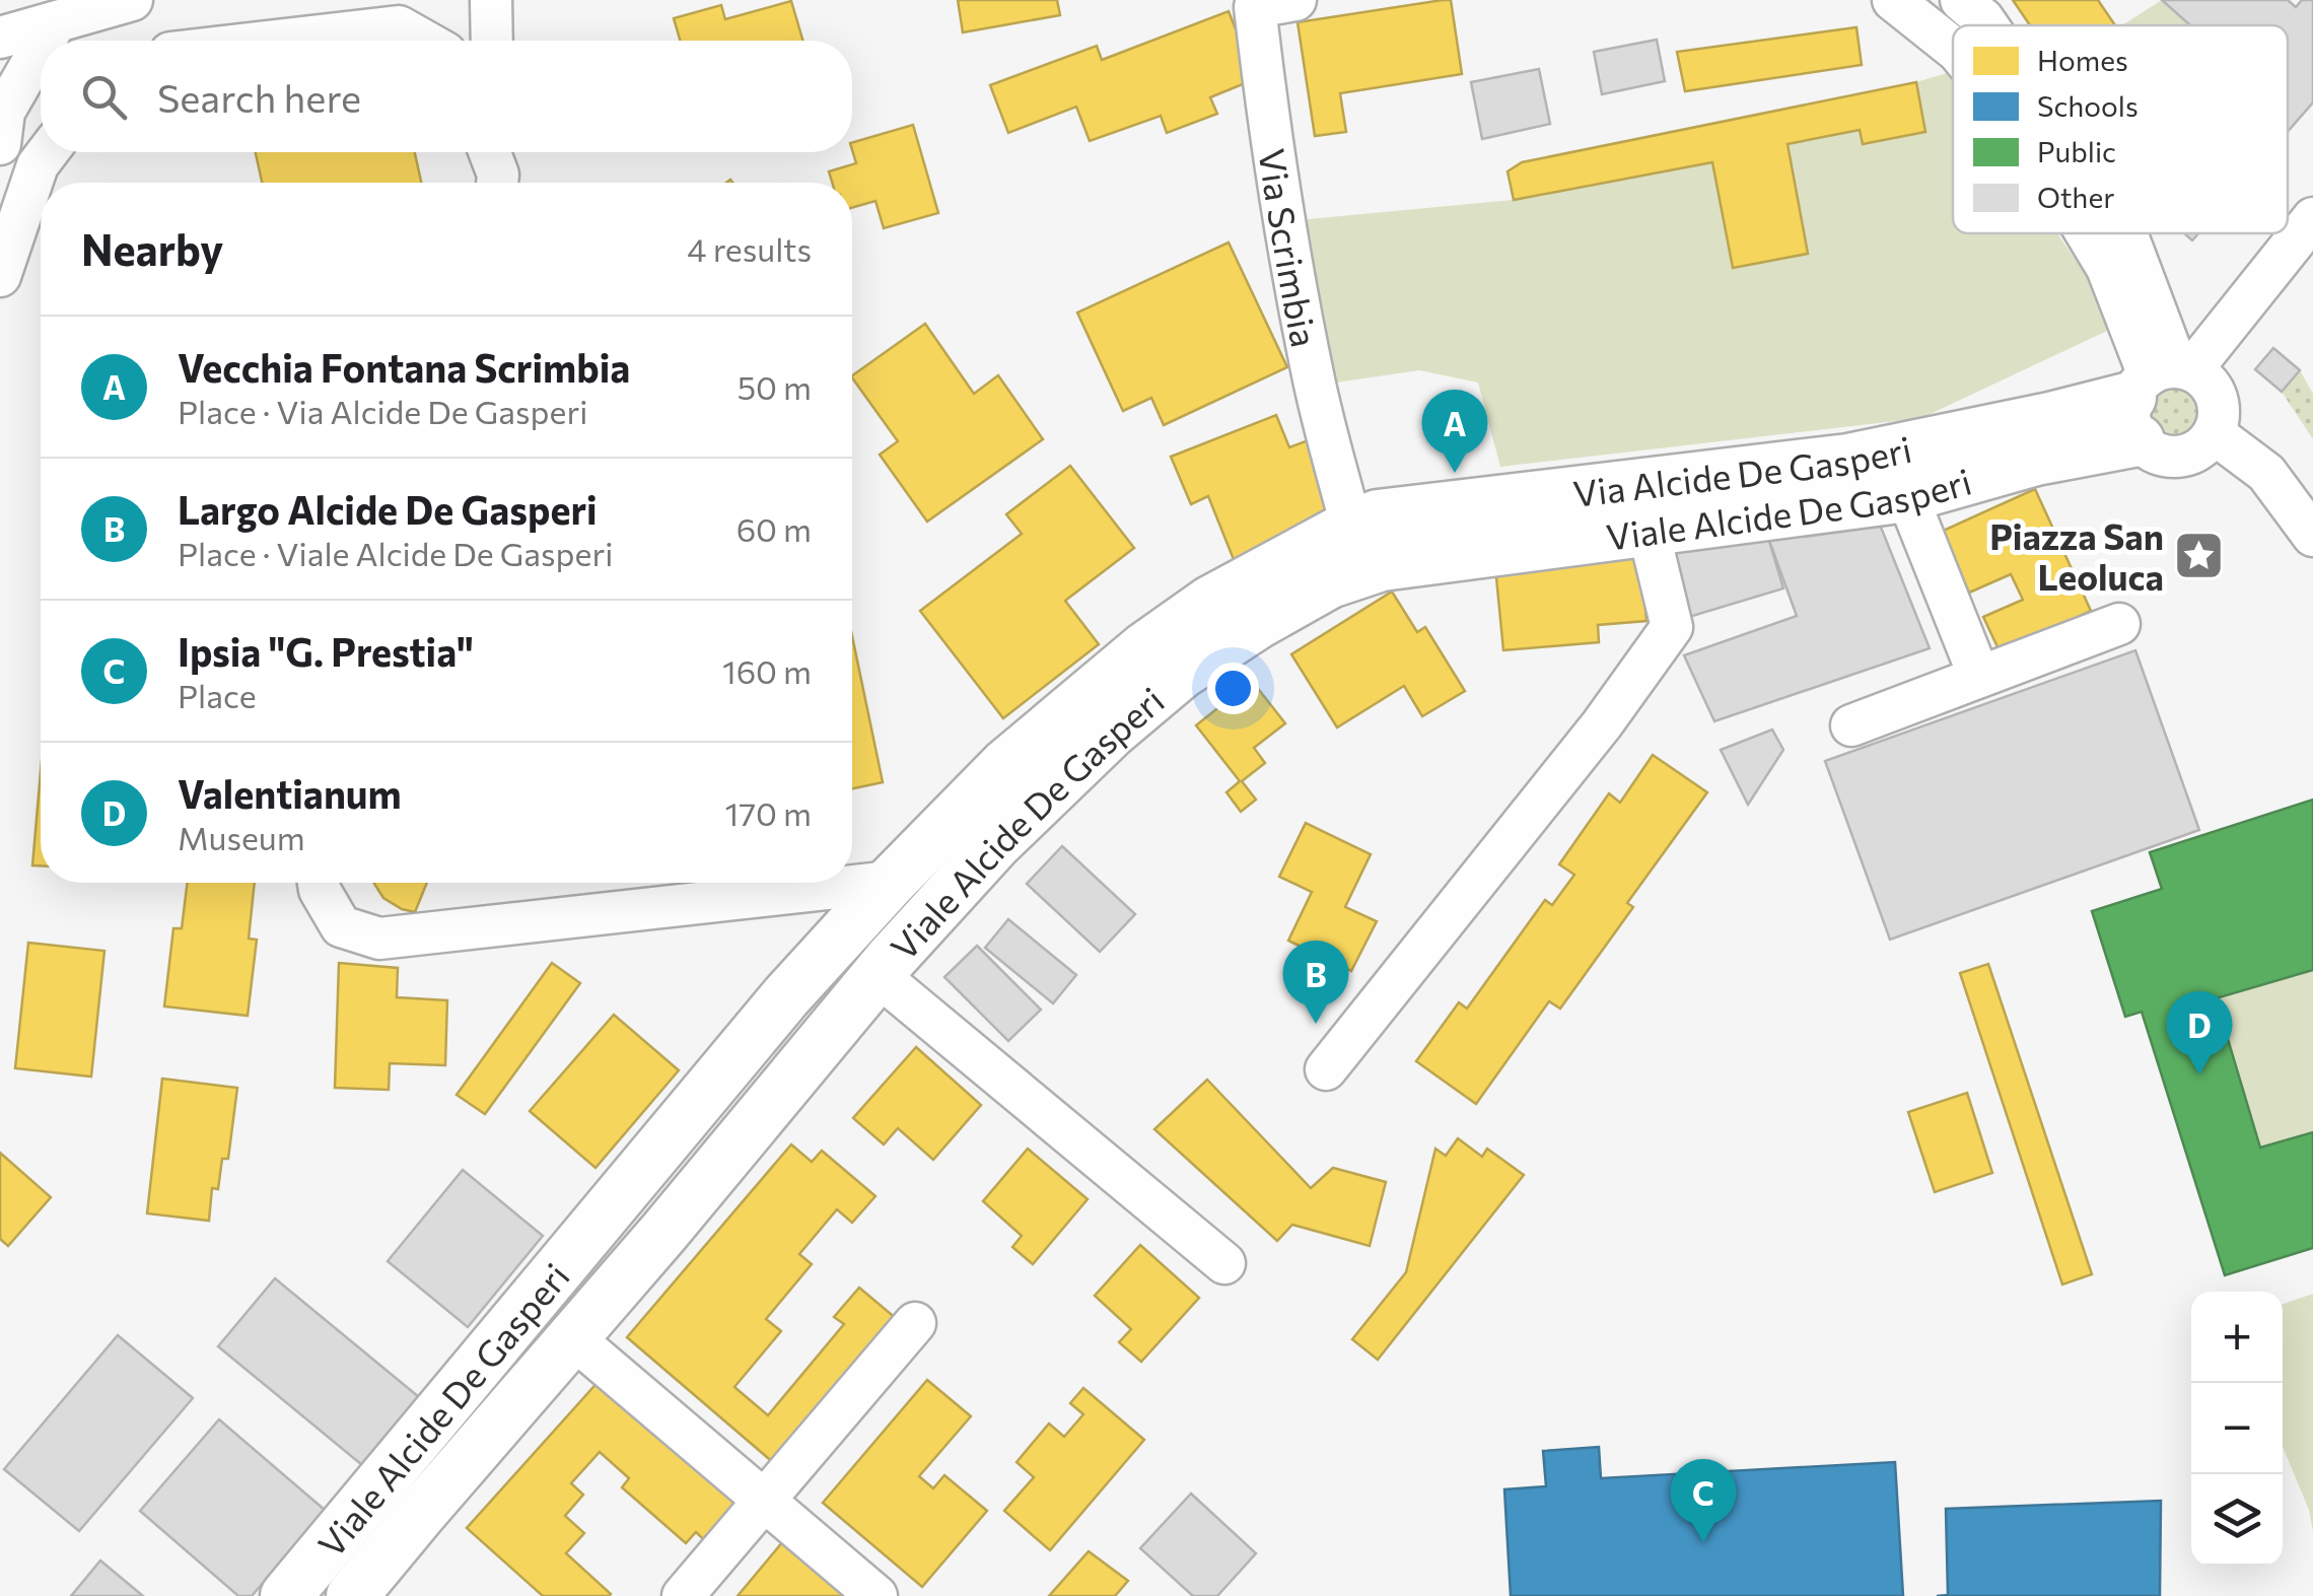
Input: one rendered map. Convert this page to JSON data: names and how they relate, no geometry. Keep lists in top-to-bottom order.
{
  "streets": {
    "main road": ["Via Alcide De Gasperi", "Viale Alcide De Gasperi"],
    "street": ["Via Scrimbia"]
  },
  "crossings": [
    ["Via Scrimbia", "Via Alcide De Gasperi"],
    ["Via Scrimbia", "Viale Alcide De Gasperi"],
    ["Via Alcide De Gasperi", "Viale Alcide De Gasperi"]
  ],
  "places": {
    "place": ["Piazza San Leoluca"]
  },
  "legend": [
    "Homes",
    "Schools",
    "Public",
    "Other"
  ],
  "page": {
    "search": "Search here",
    "heading": ["Nearby", "4 results"],
    "list": [
      {
        "mark": "A",
        "name": "Vecchia Fontana Scrimbia",
        "note": "Place · Via Alcide De Gasperi",
        "value": "50 m"
      },
      {
        "mark": "B",
        "name": "Largo Alcide De Gasperi",
        "note": "Place · Viale Alcide De Gasperi",
        "value": "60 m"
      },
      {
        "mark": "C",
        "name": "Ipsia \"G. Prestia\"",
        "note": "Place",
        "value": "160 m"
      },
      {
        "mark": "D",
        "name": "Valentianum",
        "note": "Museum",
        "value": "170 m"
      }
    ],
    "pins": [
      "A",
      "B",
      "D",
      "C"
    ],
    "map_buttons": ["+", "−"]
  }
}
